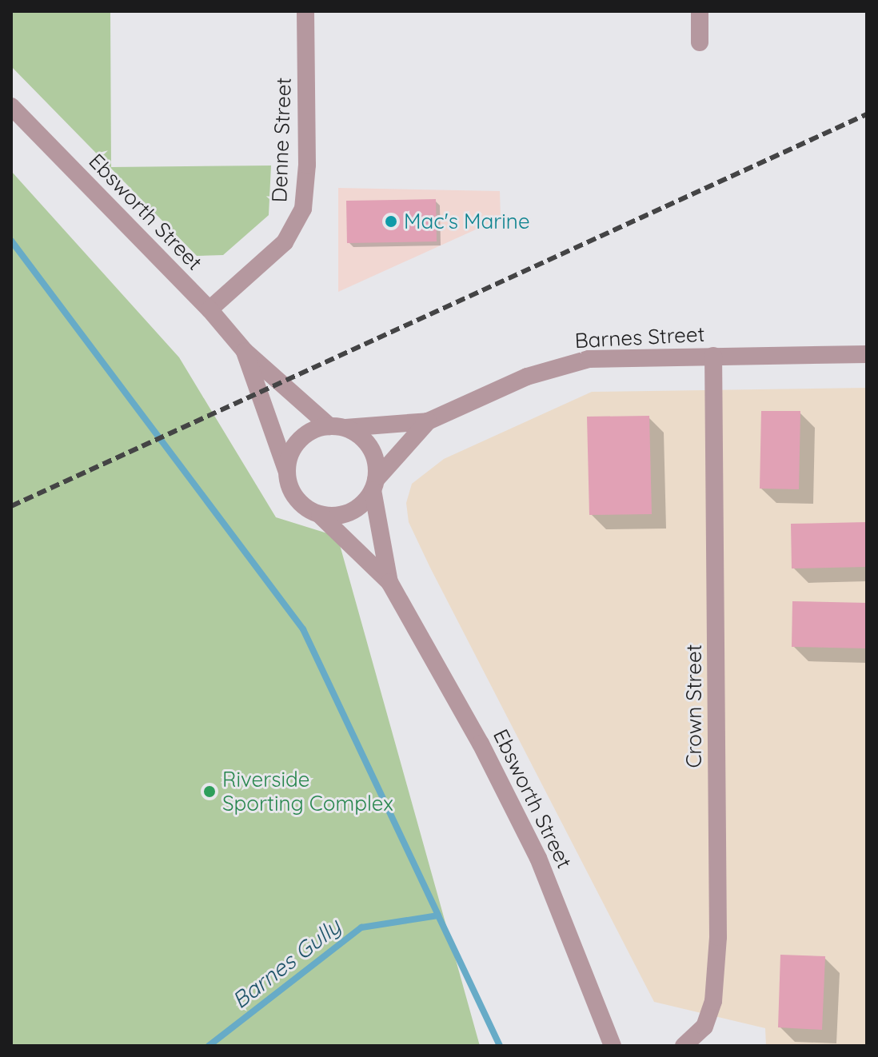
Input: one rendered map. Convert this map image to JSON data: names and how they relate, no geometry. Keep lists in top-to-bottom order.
{
  "streets": {
    "street": [
      "Denne Street",
      "Ebsworth Street",
      "Barnes Street",
      "Crown Street"
    ]
  },
  "crossings": [
    ["Denne Street", "Ebsworth Street"],
    ["Ebsworth Street", "Barnes Street"],
    ["Barnes Street", "Crown Street"]
  ],
  "water": ["Barnes Gully"],
  "places": ["Mac's Marine", "Riverside Sporting Complex"]
}
